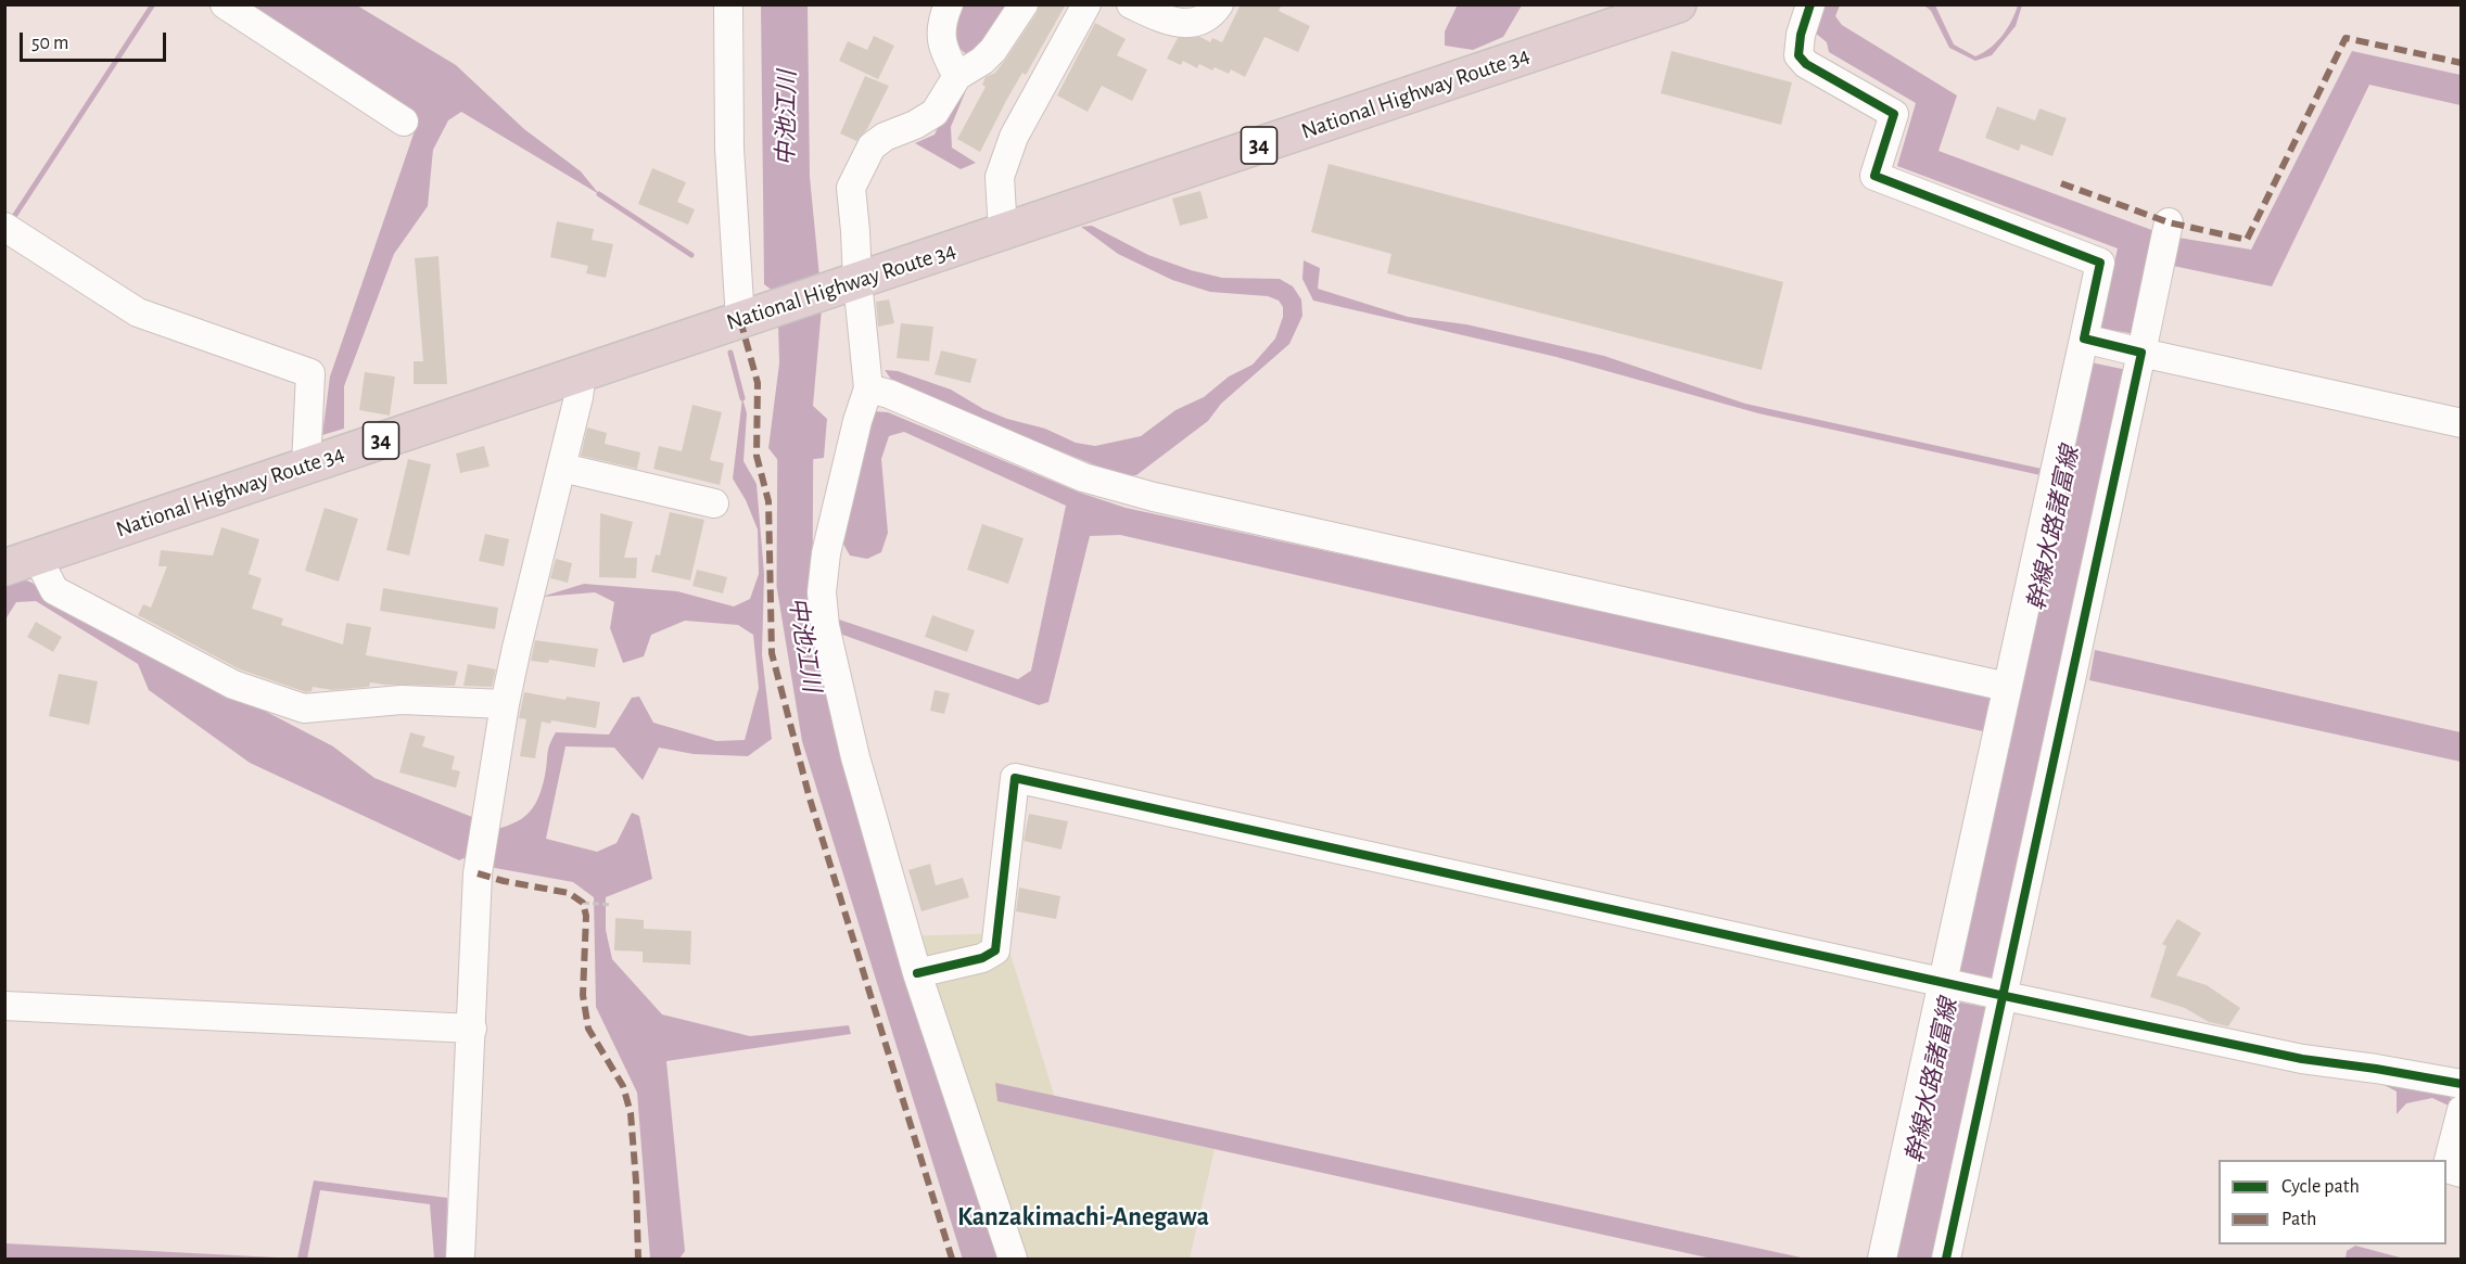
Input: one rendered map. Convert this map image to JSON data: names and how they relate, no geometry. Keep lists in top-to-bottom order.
{
  "streets": {
    "highway": ["National Highway Route 34", "34"]
  },
  "districts": ["Kanzakimachi-Anegawa"],
  "water": ["中池江川", "幹線水路諸富線"],
  "legend": ["Cycle path", "Path"],
  "scale_bar": "50 m"
}
